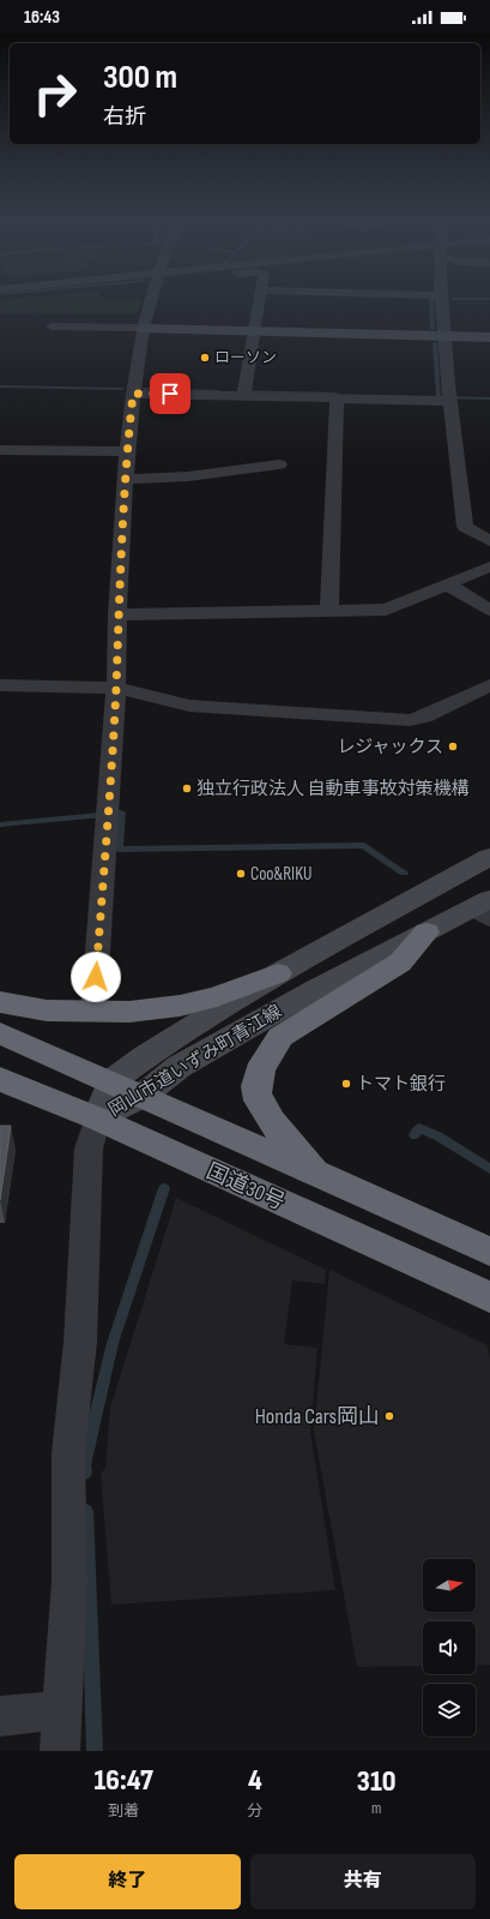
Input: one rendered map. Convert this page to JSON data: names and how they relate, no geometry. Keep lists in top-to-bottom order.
{
  "streets": {
    "highway": ["国道30号"],
    "street": ["岡山市道いずみ町青江線"]
  },
  "crossings": [
    ["岡山市道いずみ町青江線", "国道30号"]
  ],
  "places": [
    "ローソン",
    "レジャックス",
    "独立行政法人 自動車事故対策機構",
    "Coo&RIKU",
    "トマト銀行",
    "Honda Cars岡山"
  ],
  "north": "right",
  "page": {
    "status": "16:43",
    "turn": ["300 m", "右折"],
    "eta": [
      "16:47",
      "到着",
      "4",
      "分",
      "310",
      "m"
    ],
    "buttons": ["終了", "共有"]
  }
}
